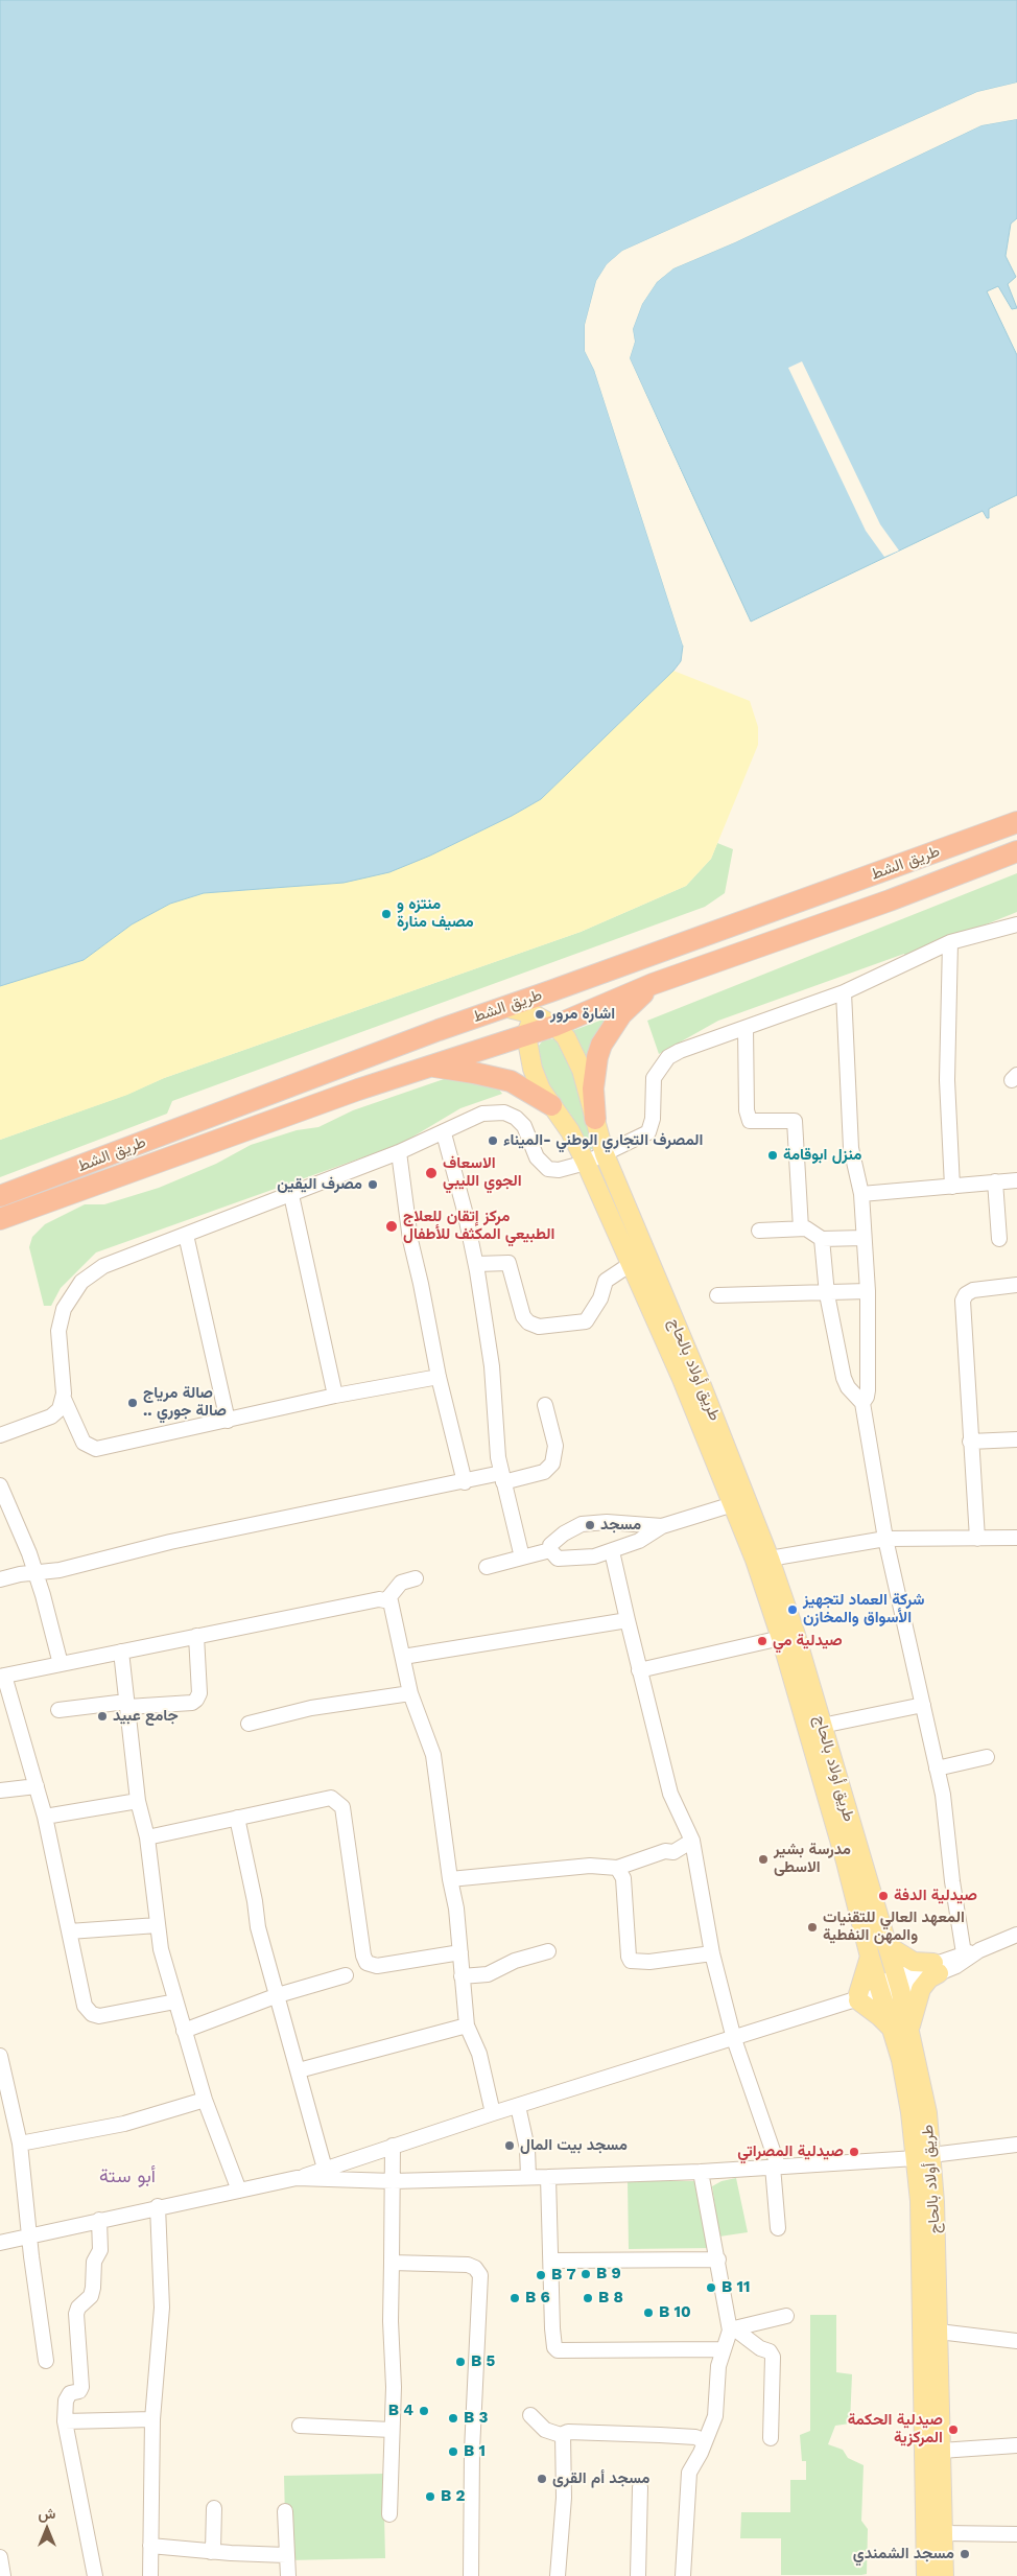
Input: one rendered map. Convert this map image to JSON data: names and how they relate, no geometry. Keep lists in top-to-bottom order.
{
  "streets": {
    "highway": ["طريق الشط"],
    "main road": ["طريق أولاد بالحاج"]
  },
  "crossings": [
    ["طريق الشط", "طريق أولاد بالحاج"]
  ],
  "districts": ["أبو ستة"],
  "places": [
    "منتزه و مصيف منارة",
    "اشارة مرور",
    "المصرف التجاري الوطني -الميناء",
    "منزل ابوقامة",
    "الاسعاف الجوي الليبي",
    "مصرف اليقين",
    "مركز إتقان للعلاج الطبيعي المكثف للأطفال",
    "صالة مرياج .. صالة جوري",
    "مسجد",
    "شركة العماد لتجهيز الأسواق والمخازن",
    "صيدلية مي",
    "جامع عبيد",
    "مدرسة بشير الاسطى",
    "صيدلية الدفة",
    "المعهد العالي للتقنيات والمهن النفطية",
    "مسجد بيت المال",
    "صيدلية المصراتي",
    "B 9",
    "B 7",
    "B 11",
    "B 6",
    "B 8",
    "B 10",
    "B 5",
    "B 4",
    "B 3",
    "صيدلية الحكمة المركزية",
    "B 1",
    "مسجد أم القرى",
    "B 2",
    "مسجد الشمندي"
  ],
  "north": "top"
}
